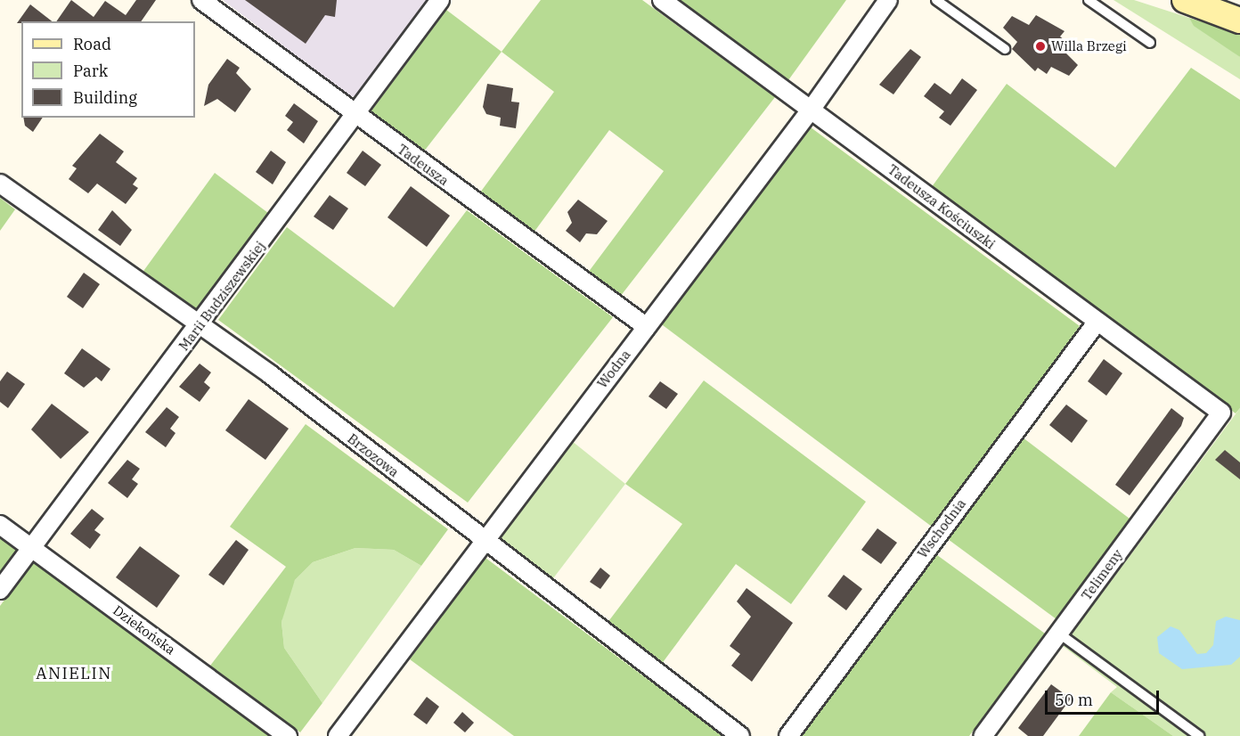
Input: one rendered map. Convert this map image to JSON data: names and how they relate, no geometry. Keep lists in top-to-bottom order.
{
  "streets": {
    "street": [
      "Tadeusza",
      "Tadeusza Kościuszki",
      "Marii Budziszewskiej",
      "Wodna",
      "Brzozowa",
      "Wschodnia",
      "Telimeny",
      "Dziekońska"
    ]
  },
  "crossings": [
    ["Tadeusza", "Marii Budziszewskiej"],
    ["Tadeusza", "Wodna"],
    ["Tadeusza Kościuszki", "Wodna"],
    ["Tadeusza Kościuszki", "Wschodnia"],
    ["Tadeusza Kościuszki", "Telimeny"],
    ["Marii Budziszewskiej", "Brzozowa"],
    ["Marii Budziszewskiej", "Dziekońska"],
    ["Wodna", "Brzozowa"]
  ],
  "districts": ["ANIELIN"],
  "places": ["Willa Brzegi"],
  "legend": ["Road", "Park", "Building"],
  "scale_bar": "50 m"
}
